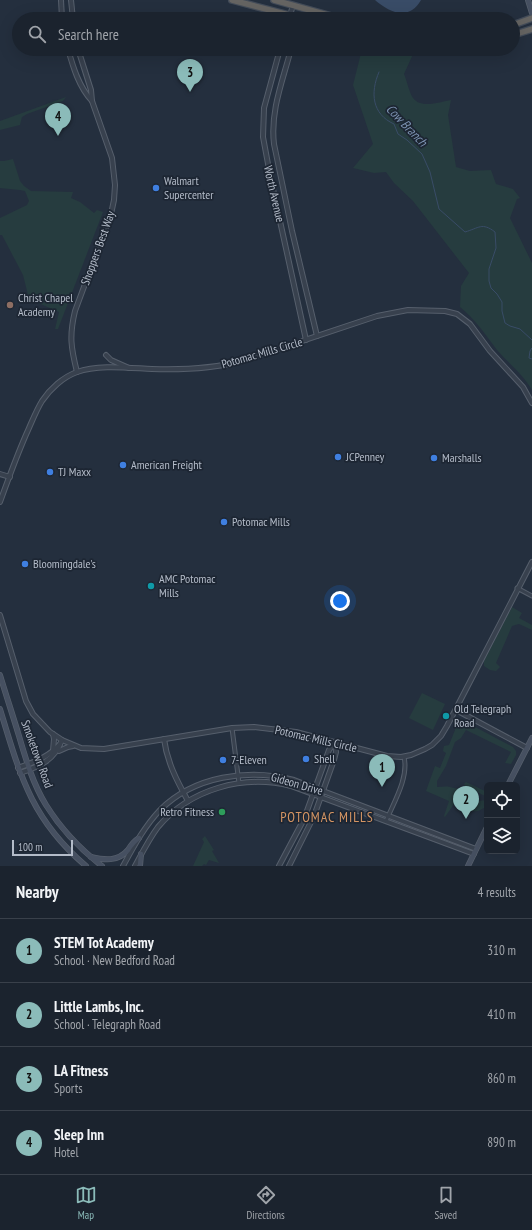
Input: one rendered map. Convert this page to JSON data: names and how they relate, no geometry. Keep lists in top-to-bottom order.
{
  "streets": {
    "main road": ["Smoketown Road"],
    "street": [
      "Worth Avenue",
      "Shoppers Best Way",
      "Potomac Mills Circle",
      "Gideon Drive"
    ]
  },
  "crossings": [
    ["Worth Avenue", "Potomac Mills Circle"],
    ["Shoppers Best Way", "Potomac Mills Circle"]
  ],
  "districts": ["POTOMAC MILLS"],
  "water": ["Cow Branch"],
  "places": [
    "Walmart Supercenter",
    "Christ Chapel Academy",
    "JCPenney",
    "Marshalls",
    "American Freight",
    "TJ Maxx",
    "Potomac Mills",
    "Bloomingdale's",
    "AMC Potomac Mills",
    "Old Telegraph Road",
    "Shell",
    "7-Eleven",
    "Retro Fitness"
  ],
  "scale_bar": "100 m",
  "page": {
    "search": "Search here",
    "pins": [
      "3",
      "4",
      "1",
      "2"
    ],
    "scale": "100 m",
    "heading": ["Nearby", "4 results"],
    "list": [
      {
        "mark": "1",
        "name": "STEM Tot Academy",
        "note": "School · New Bedford Road",
        "value": "310 m"
      },
      {
        "mark": "2",
        "name": "Little Lambs, Inc.",
        "note": "School · Telegraph Road",
        "value": "410 m"
      },
      {
        "mark": "3",
        "name": "LA Fitness",
        "note": "Sports",
        "value": "860 m"
      },
      {
        "mark": "4",
        "name": "Sleep Inn",
        "note": "Hotel",
        "value": "890 m"
      }
    ],
    "nav": ["Map", "Directions", "Saved"]
  }
}
